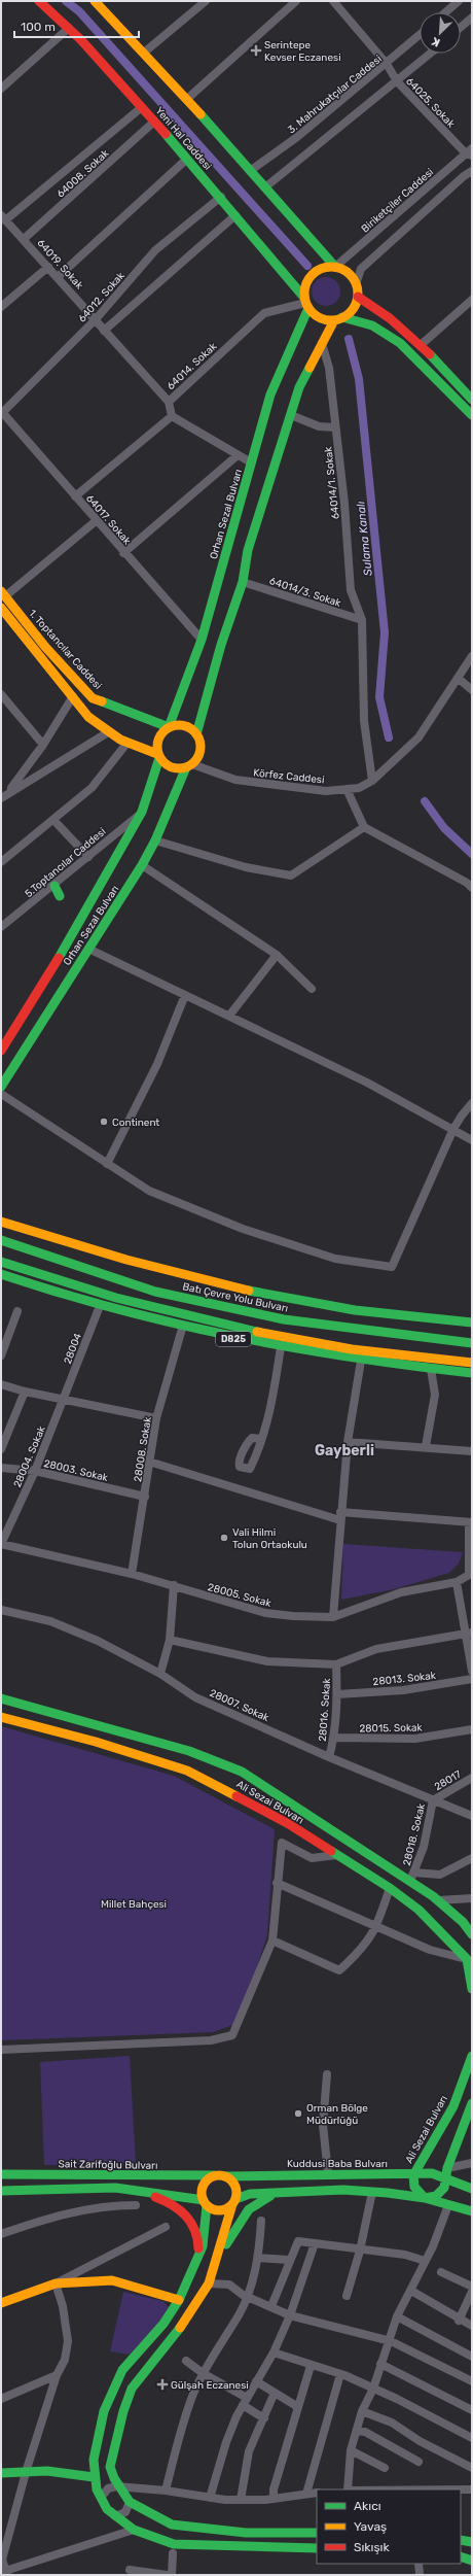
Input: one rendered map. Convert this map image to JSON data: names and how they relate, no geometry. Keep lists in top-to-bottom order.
{
  "streets": {
    "main road": [
      "Yeni Hal Caddesi",
      "Orhan Sezal Bulvarı",
      "1. Toptancılar Caddesi",
      "Batı Çevre Yolu Bulvarı",
      "D825",
      "Ali Sezai Bulvarı",
      "Kuddusi Baba Bulvarı",
      "Sait Zarifoğlu Bulvarı"
    ],
    "street": [
      "3. Mahrukatçılar Caddesi",
      "64025. Sokak",
      "64008. Sokak",
      "Biriketçiler Caddesi",
      "64019. Sokak",
      "64012. Sokak",
      "64014. Sokak",
      "64014/1. Sokak",
      "64017. Sokak",
      "64014/3. Sokak",
      "Körfez Caddesi",
      "5.Toptancılar Caddesi",
      "28004",
      "28008. Sokak",
      "28004. Sokak",
      "28003. Sokak",
      "28005. Sokak",
      "28013. Sokak",
      "28007. Sokak",
      "28016. Sokak",
      "28015. Sokak",
      "28017",
      "28018. Sokak"
    ]
  },
  "crossings": [
    ["3. Mahrukatçılar Caddesi", "64025. Sokak"],
    ["64025. Sokak", "Biriketçiler Caddesi"],
    ["Yeni Hal Caddesi", "64008. Sokak"],
    ["Yeni Hal Caddesi", "Biriketçiler Caddesi"],
    ["Yeni Hal Caddesi", "64012. Sokak"],
    ["Yeni Hal Caddesi", "64014. Sokak"],
    ["Yeni Hal Caddesi", "Orhan Sezal Bulvarı"],
    ["64008. Sokak", "64019. Sokak"],
    ["Biriketçiler Caddesi", "64014. Sokak"],
    ["Biriketçiler Caddesi", "Orhan Sezal Bulvarı"],
    ["64019. Sokak", "64012. Sokak"],
    ["64019. Sokak", "64014. Sokak"],
    ["64012. Sokak", "64017. Sokak"],
    ["64014. Sokak", "Orhan Sezal Bulvarı"],
    ["64014/1. Sokak", "Orhan Sezal Bulvarı"],
    ["64014/1. Sokak", "64014/3. Sokak"],
    ["64014/1. Sokak", "Körfez Caddesi"],
    ["Orhan Sezal Bulvarı", "64017. Sokak"],
    ["Orhan Sezal Bulvarı", "64014/3. Sokak"],
    ["Orhan Sezal Bulvarı", "1. Toptancılar Caddesi"],
    ["Orhan Sezal Bulvarı", "Körfez Caddesi"],
    ["Orhan Sezal Bulvarı", "5.Toptancılar Caddesi"],
    ["1. Toptancılar Caddesi", "Körfez Caddesi"],
    ["D825", "28004"],
    ["D825", "28008. Sokak"],
    ["28004", "28004. Sokak"],
    ["28008. Sokak", "28003. Sokak"],
    ["28008. Sokak", "28005. Sokak"],
    ["28004. Sokak", "28003. Sokak"],
    ["28004. Sokak", "28005. Sokak"],
    ["28013. Sokak", "28016. Sokak"],
    ["28007. Sokak", "28016. Sokak"],
    ["28007. Sokak", "28017"],
    ["28007. Sokak", "28018. Sokak"],
    ["28016. Sokak", "28015. Sokak"],
    ["28017", "28018. Sokak"],
    ["Ali Sezai Bulvarı", "28018. Sokak"],
    ["Ali Sezai Bulvarı", "Kuddusi Baba Bulvarı"],
    ["Kuddusi Baba Bulvarı", "Sait Zarifoğlu Bulvarı"]
  ],
  "districts": ["Gayberli"],
  "water": ["Sulama Kanalı"],
  "parks": ["Millet Bahçesi"],
  "places": {
    "health": ["Serintepe Kevser Eczanesi", "Gülşah Eczanesi"],
    "other": ["Continent", "Vali Hilmi Tolun Ortaokulu", "Orman Bölge Müdürlüğü"]
  },
  "legend": ["Akıcı", "Yavaş", "Sıkışık"],
  "scale_bar": "100 m",
  "north": "bottom left"
}
